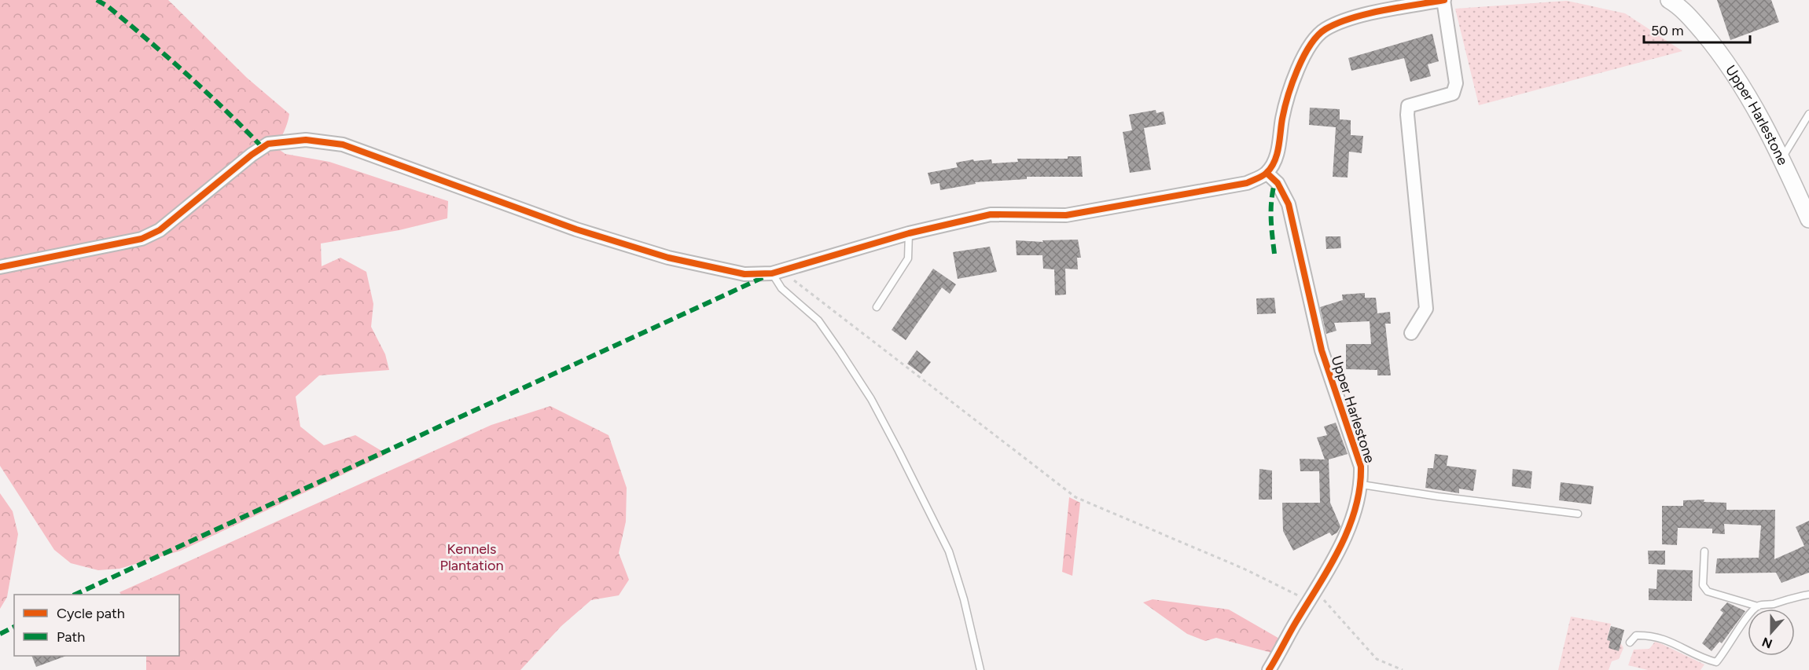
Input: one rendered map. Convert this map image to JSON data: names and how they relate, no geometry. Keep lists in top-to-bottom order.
{
  "streets": {
    "street": ["Upper Harlestone"]
  },
  "parks": ["Kennels Plantation"],
  "legend": ["Cycle path", "Path"],
  "scale_bar": "50 m",
  "north": "bottom"
}
